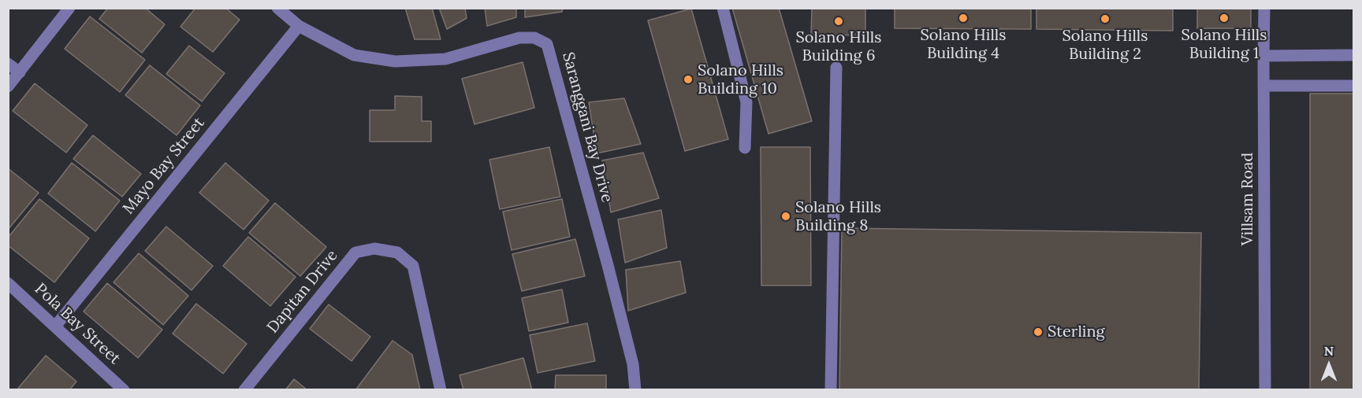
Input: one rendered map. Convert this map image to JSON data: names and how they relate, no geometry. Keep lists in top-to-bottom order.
{
  "streets": {
    "street": [
      "Saranggani Bay Drive",
      "Mayo Bay Street",
      "Villsam Road",
      "Dapitan Drive",
      "Pola Bay Street"
    ]
  },
  "crossings": [
    ["Saranggani Bay Drive", "Mayo Bay Street"],
    ["Mayo Bay Street", "Pola Bay Street"]
  ],
  "places": [
    "Solano Hills Building 4",
    "Solano Hills Building 1",
    "Solano Hills Building 2",
    "Solano Hills Building 6",
    "Solano Hills Building 10",
    "Solano Hills Building 8",
    "Sterling"
  ],
  "north": "top"
}
